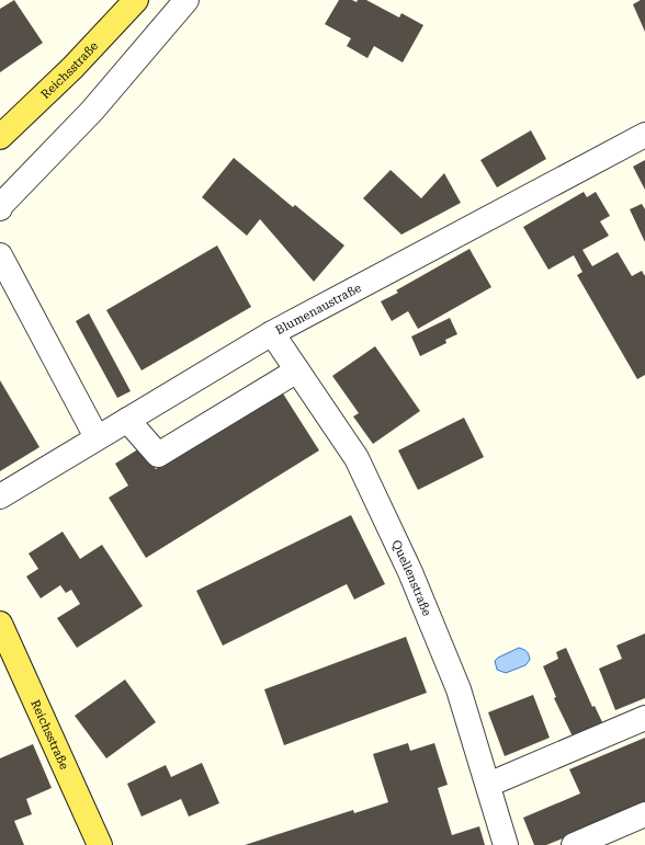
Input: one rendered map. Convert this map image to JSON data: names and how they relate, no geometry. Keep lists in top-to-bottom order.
{
  "streets": {
    "main road": ["Reichsstraße"],
    "street": ["Blumenaustraße", "Quellenstraße"]
  },
  "crossings": [
    ["Blumenaustraße", "Quellenstraße"]
  ]
}
